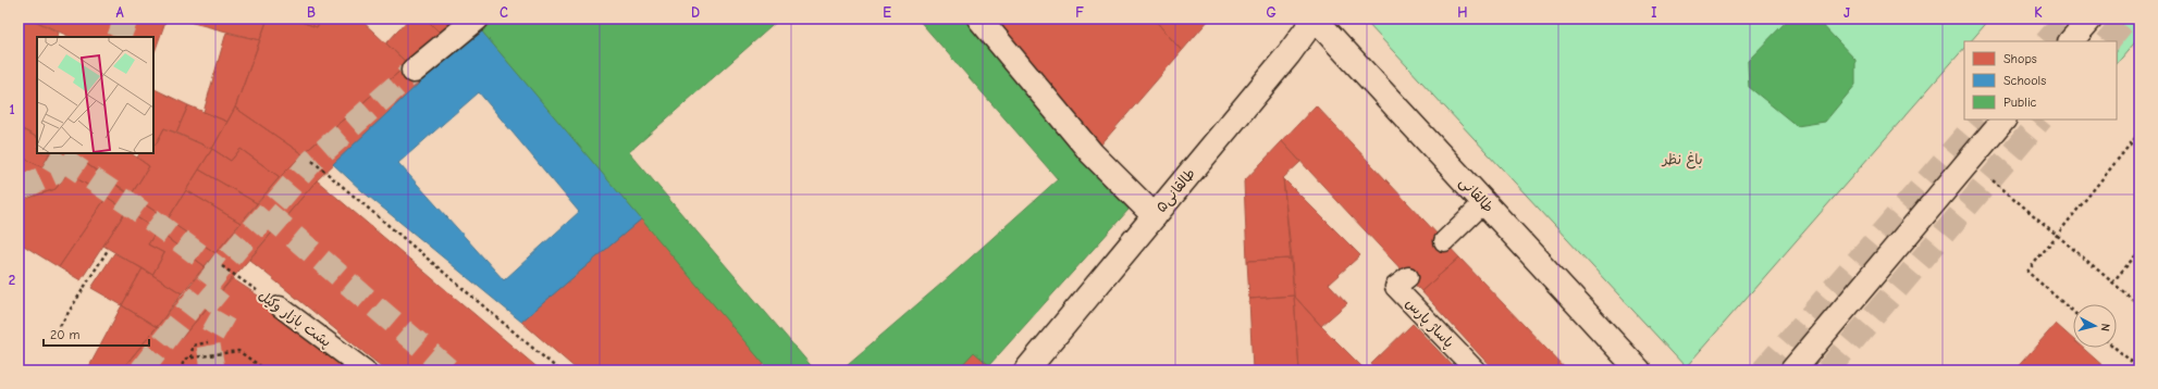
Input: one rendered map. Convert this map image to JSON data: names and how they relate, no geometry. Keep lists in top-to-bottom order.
{
  "streets": {
    "street": ["طالقانی۵", "طالقانی"],
    "lane": ["پشت بازار وکیل", "پاساژ پارس"]
  },
  "crossings": [
    ["طالقانی۵", "طالقانی"]
  ],
  "parks": ["باغ نظر"],
  "legend": ["Shops", "Schools", "Public"],
  "scale_bar": "20 m",
  "north": "right",
  "grid": {
    "columns": [
      "A",
      "B",
      "C",
      "D",
      "E",
      "F",
      "G",
      "H",
      "I",
      "J",
      "K"
    ],
    "rows": ["1", "2"]
  }
}
